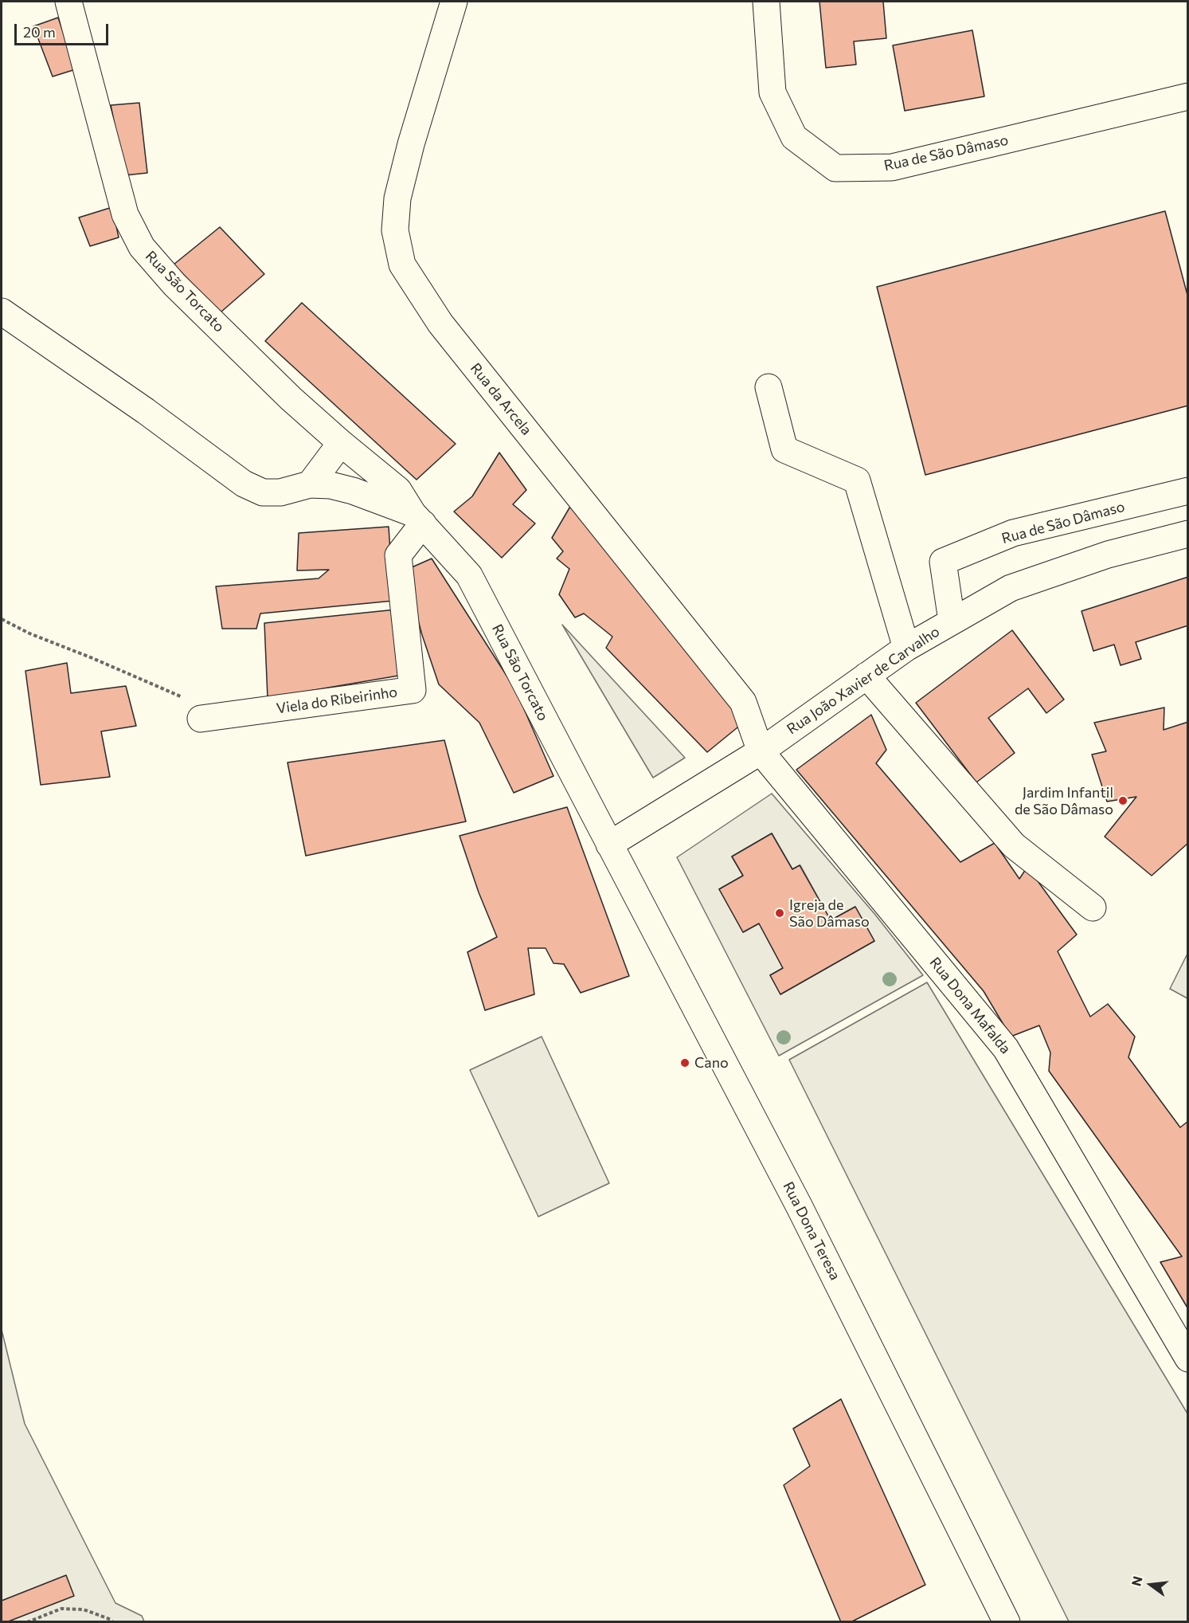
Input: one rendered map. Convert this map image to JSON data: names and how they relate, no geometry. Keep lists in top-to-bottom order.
{
  "streets": {
    "street": [
      "Rua de São Dâmaso",
      "Rua São Torcato",
      "Rua da Arcela",
      "Rua João Xavier de Carvalho",
      "Viela do Ribeirinho",
      "Rua Dona Mafalda",
      "Rua Dona Teresa"
    ]
  },
  "crossings": [
    ["Rua de São Dâmaso", "Rua João Xavier de Carvalho"],
    ["Rua São Torcato", "Rua João Xavier de Carvalho"],
    ["Rua São Torcato", "Viela do Ribeirinho"],
    ["Rua São Torcato", "Rua Dona Teresa"],
    ["Rua da Arcela", "Rua João Xavier de Carvalho"],
    ["Rua da Arcela", "Rua Dona Mafalda"],
    ["Rua João Xavier de Carvalho", "Rua Dona Mafalda"],
    ["Rua João Xavier de Carvalho", "Rua Dona Teresa"]
  ],
  "places": ["Jardim Infantil de São Dâmaso", "Igreja de São Dâmaso", "Cano"],
  "scale_bar": "20 m",
  "north": "left"
}
